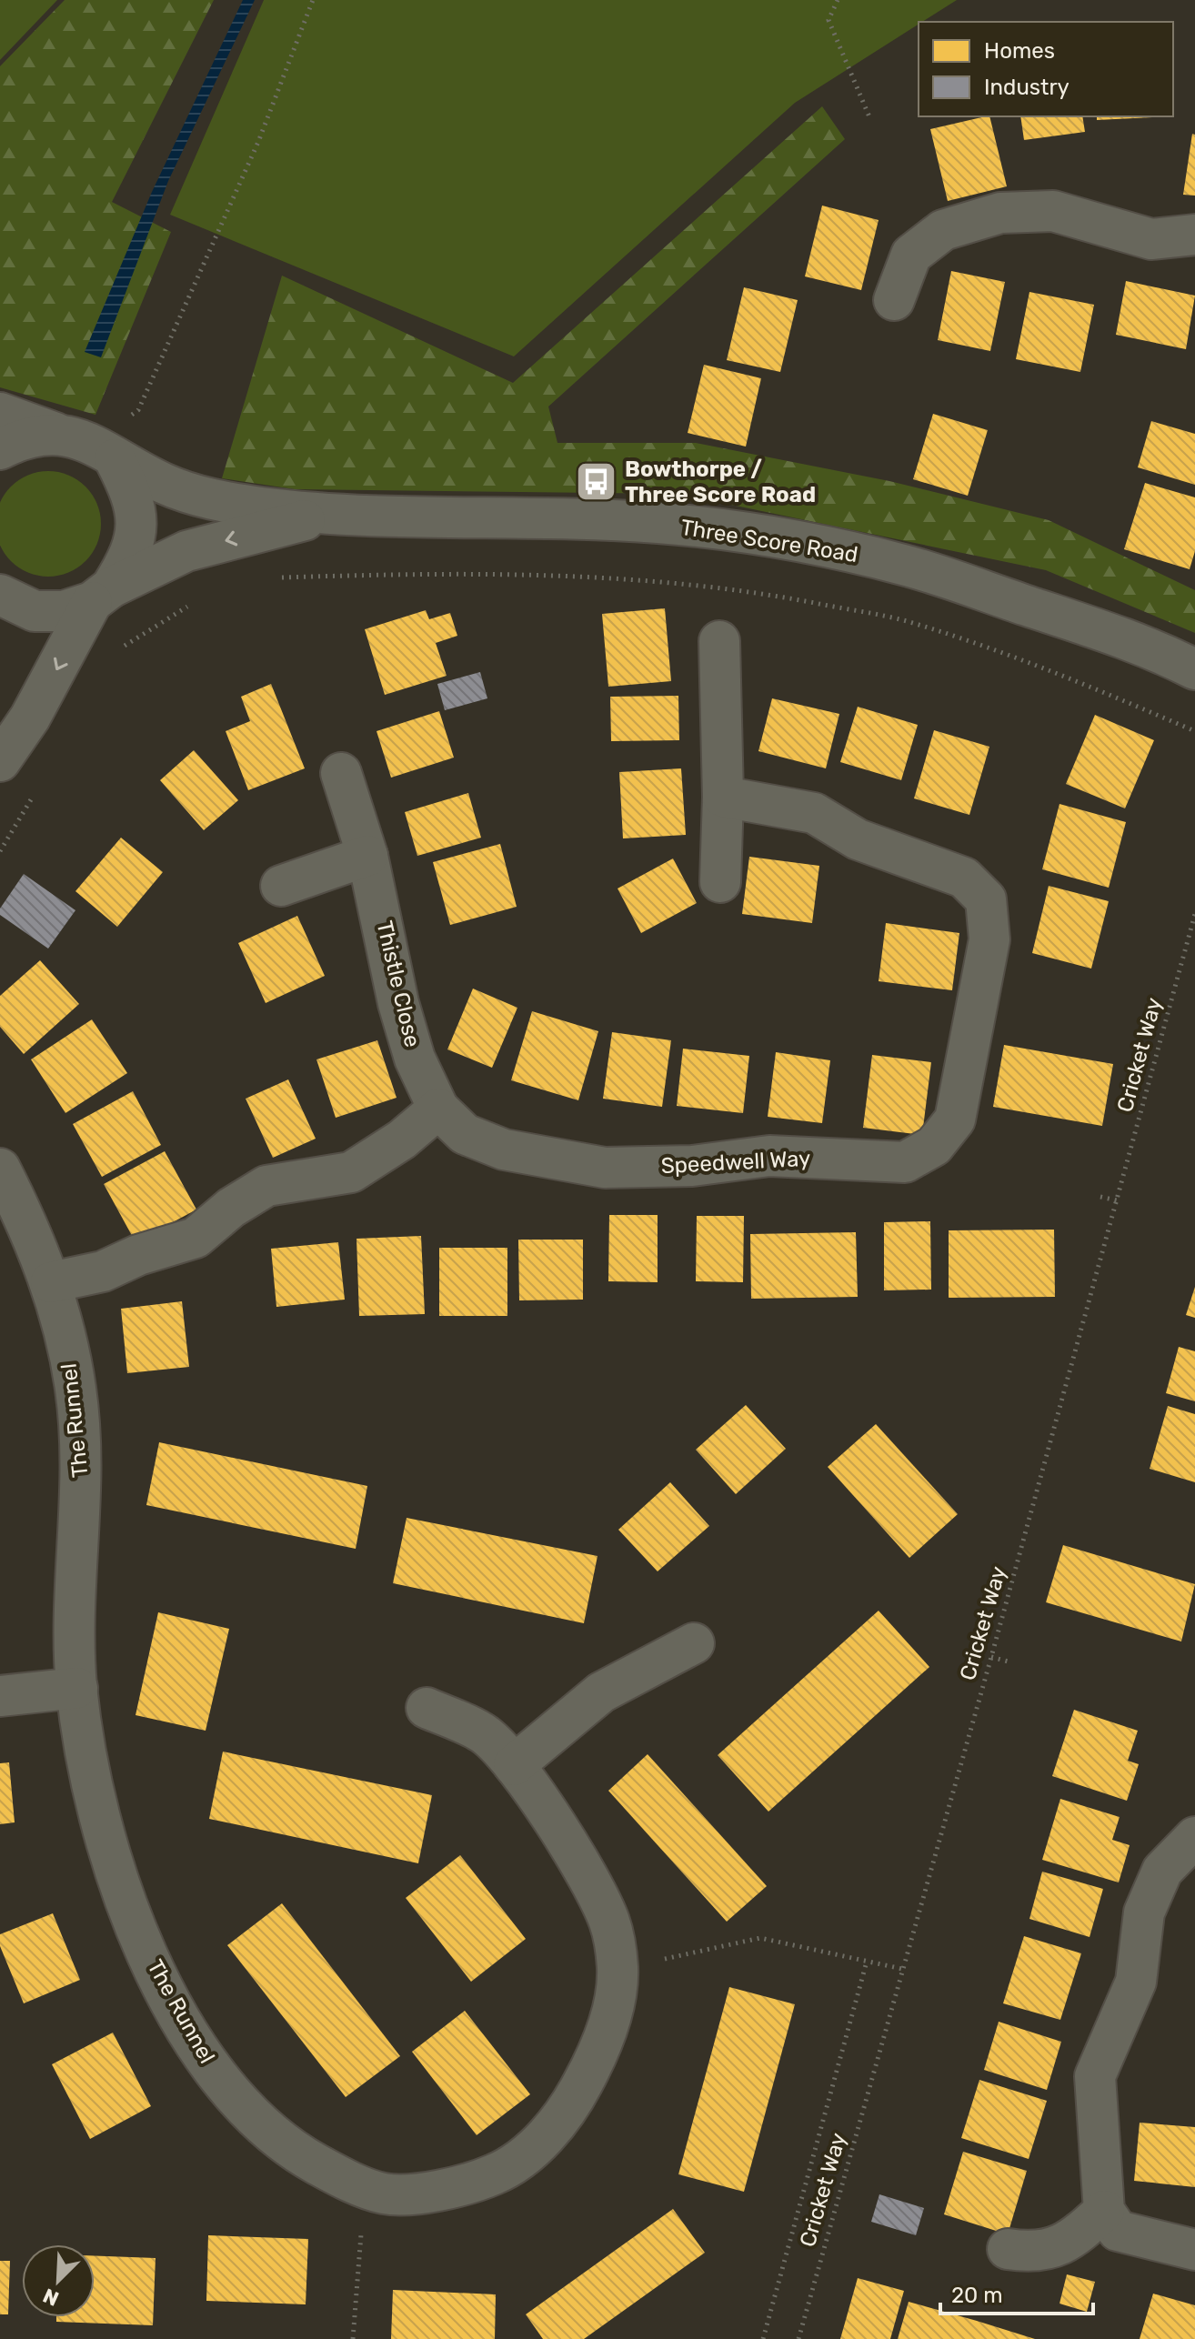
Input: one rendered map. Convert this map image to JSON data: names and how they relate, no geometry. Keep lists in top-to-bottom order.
{
  "streets": {
    "street": [
      "Three Score Road",
      "Thistle Close",
      "Speedwell Way",
      "The Runnel"
    ],
    "path": ["Cricket Way"]
  },
  "crossings": [
    ["Thistle Close", "Speedwell Way"]
  ],
  "places": {
    "bus stop": ["Bowthorpe / Three Score Road"]
  },
  "legend": ["Homes", "Industry"],
  "scale_bar": "20 m",
  "north": "bottom left"
}
